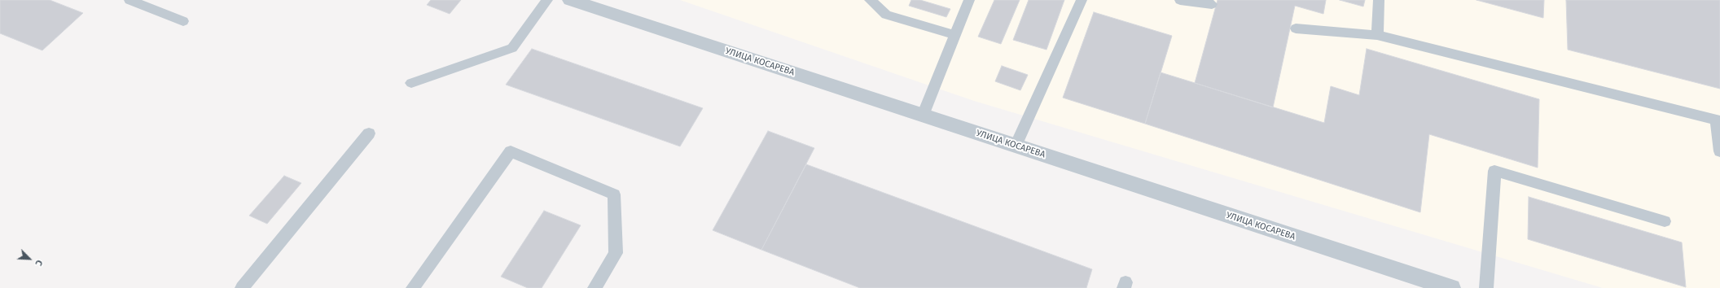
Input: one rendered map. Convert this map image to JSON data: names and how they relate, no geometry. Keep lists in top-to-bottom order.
{
  "streets": {
    "street": ["УЛИЦА КОСАРЕВА"]
  },
  "north": "bottom right"
}
